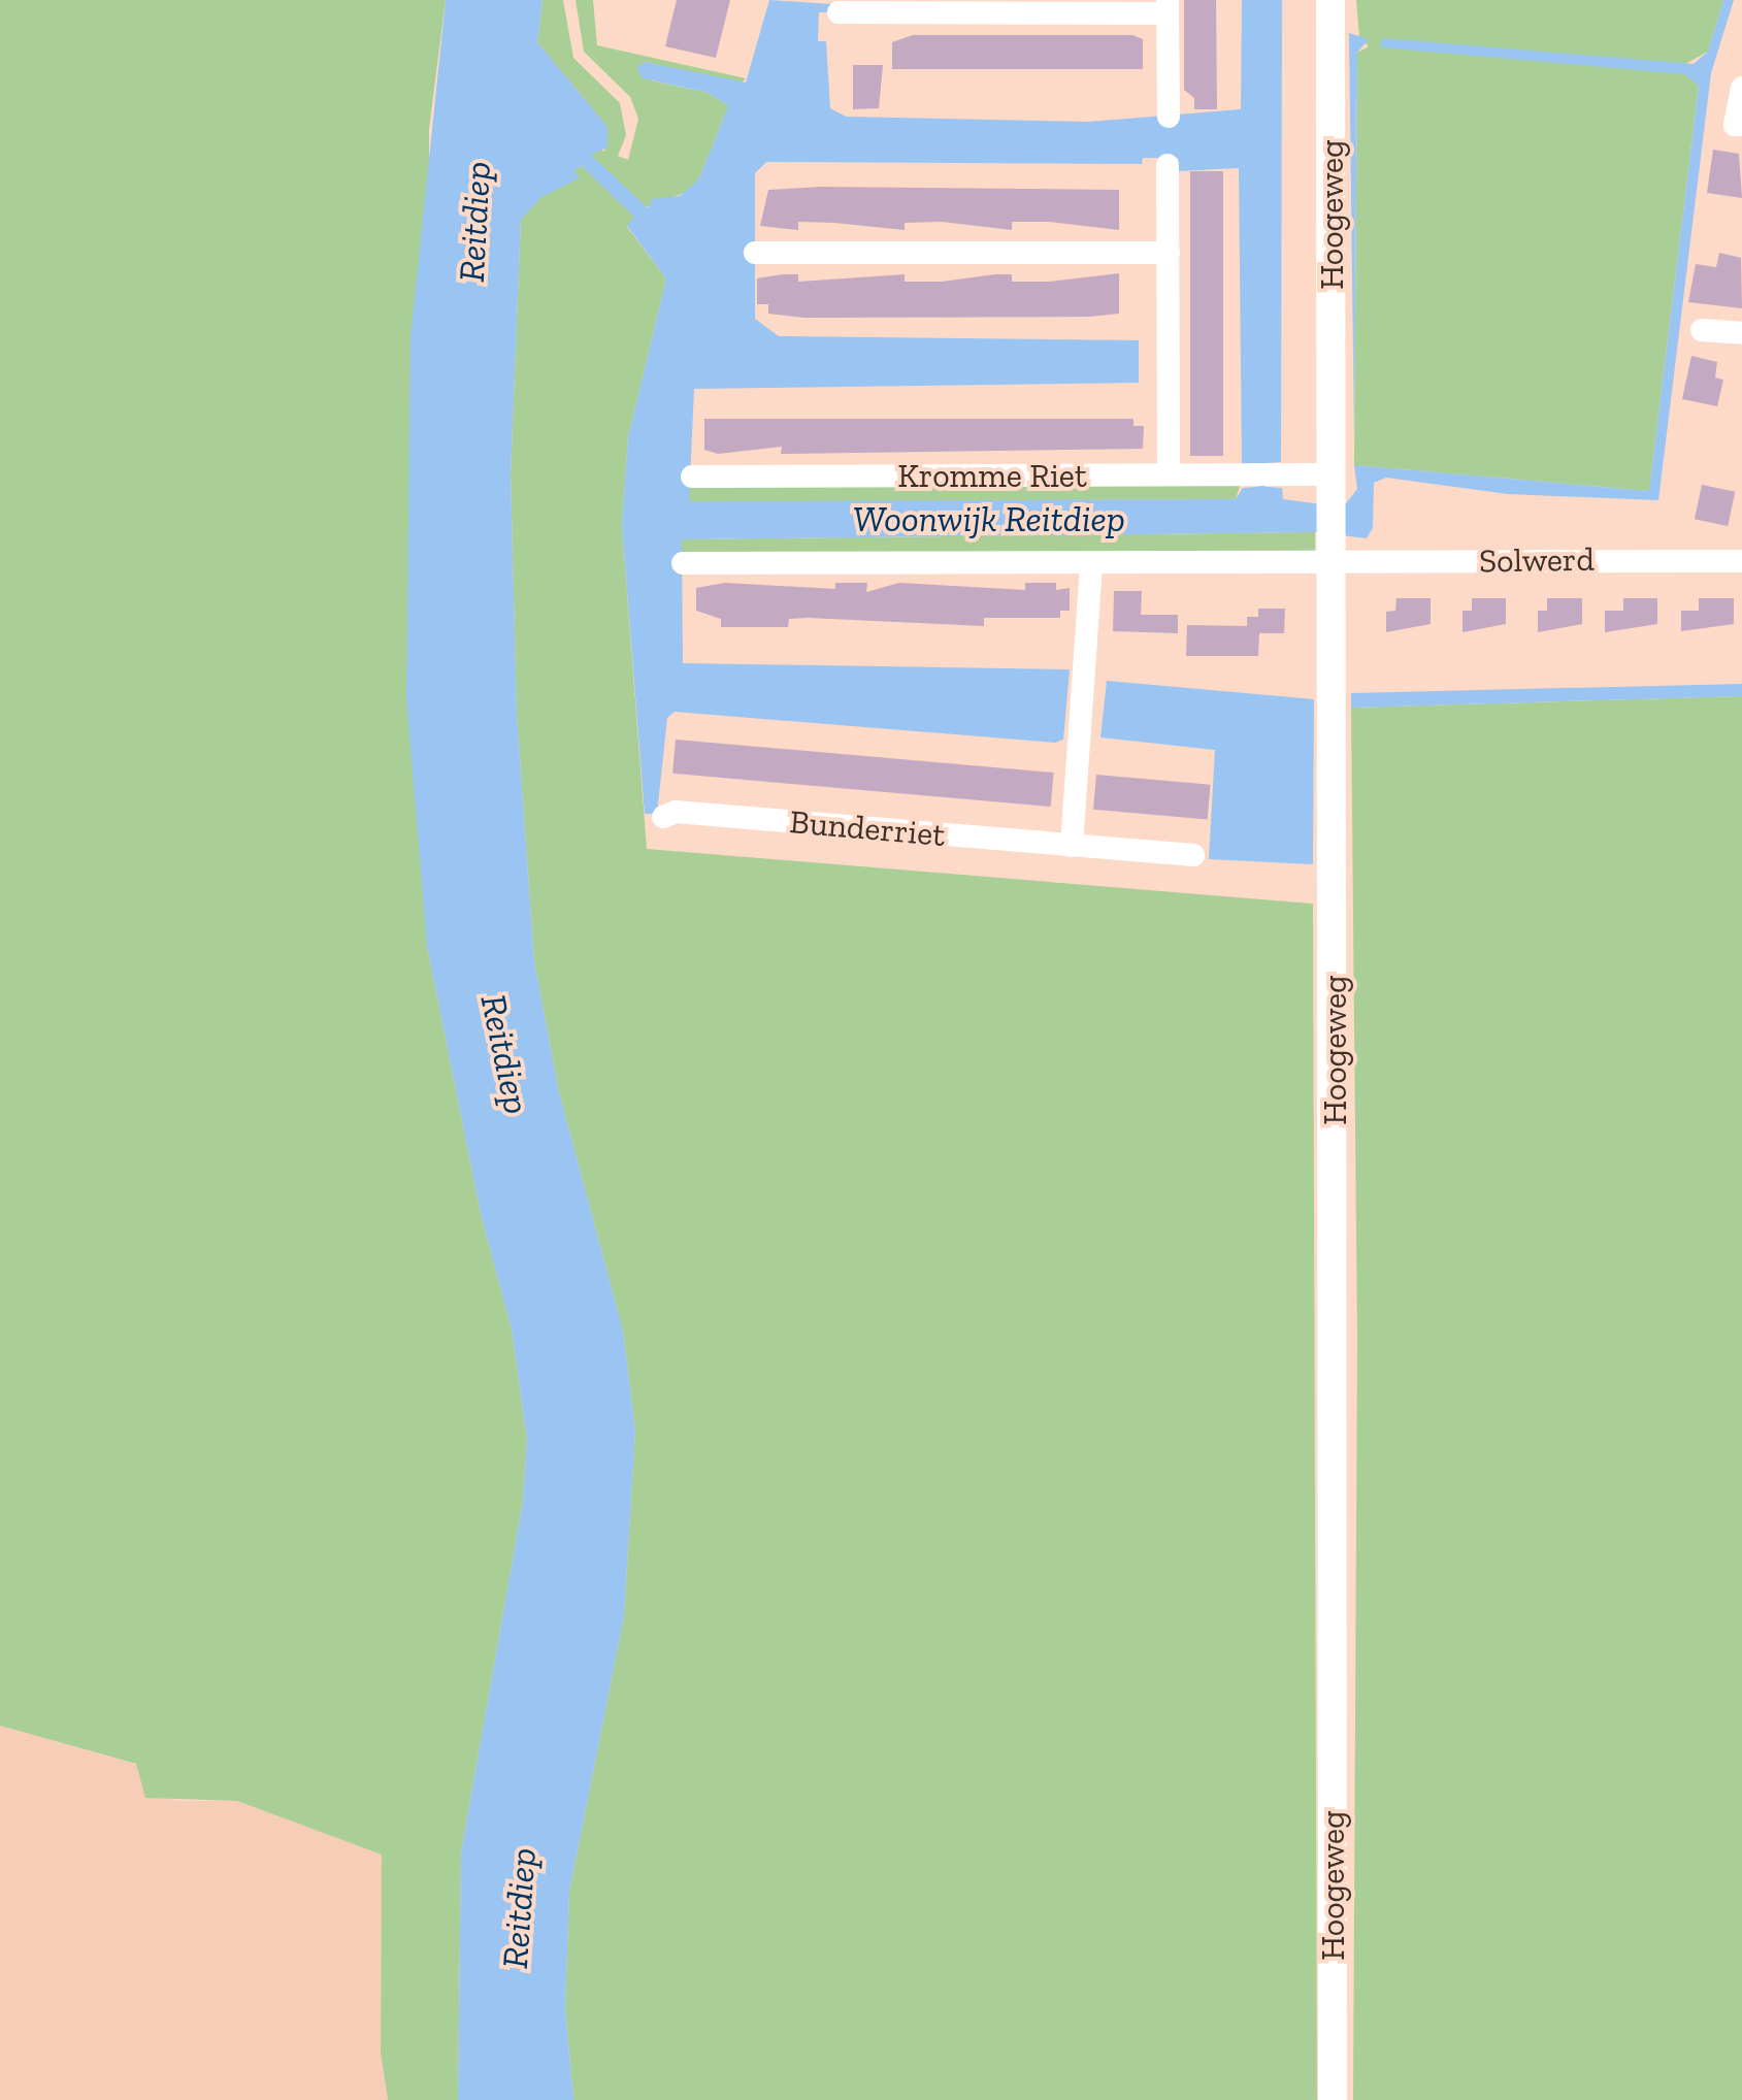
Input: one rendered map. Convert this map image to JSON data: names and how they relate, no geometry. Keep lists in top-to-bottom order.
{
  "streets": {
    "street": [
      "Hoogeweg",
      "Kromme Riet",
      "Solwerd",
      "Bunderriet"
    ]
  },
  "crossings": [
    ["Hoogeweg", "Kromme Riet"],
    ["Hoogeweg", "Solwerd"]
  ],
  "water": ["Reitdiep", "Woonwijk Reitdiep"]
}
